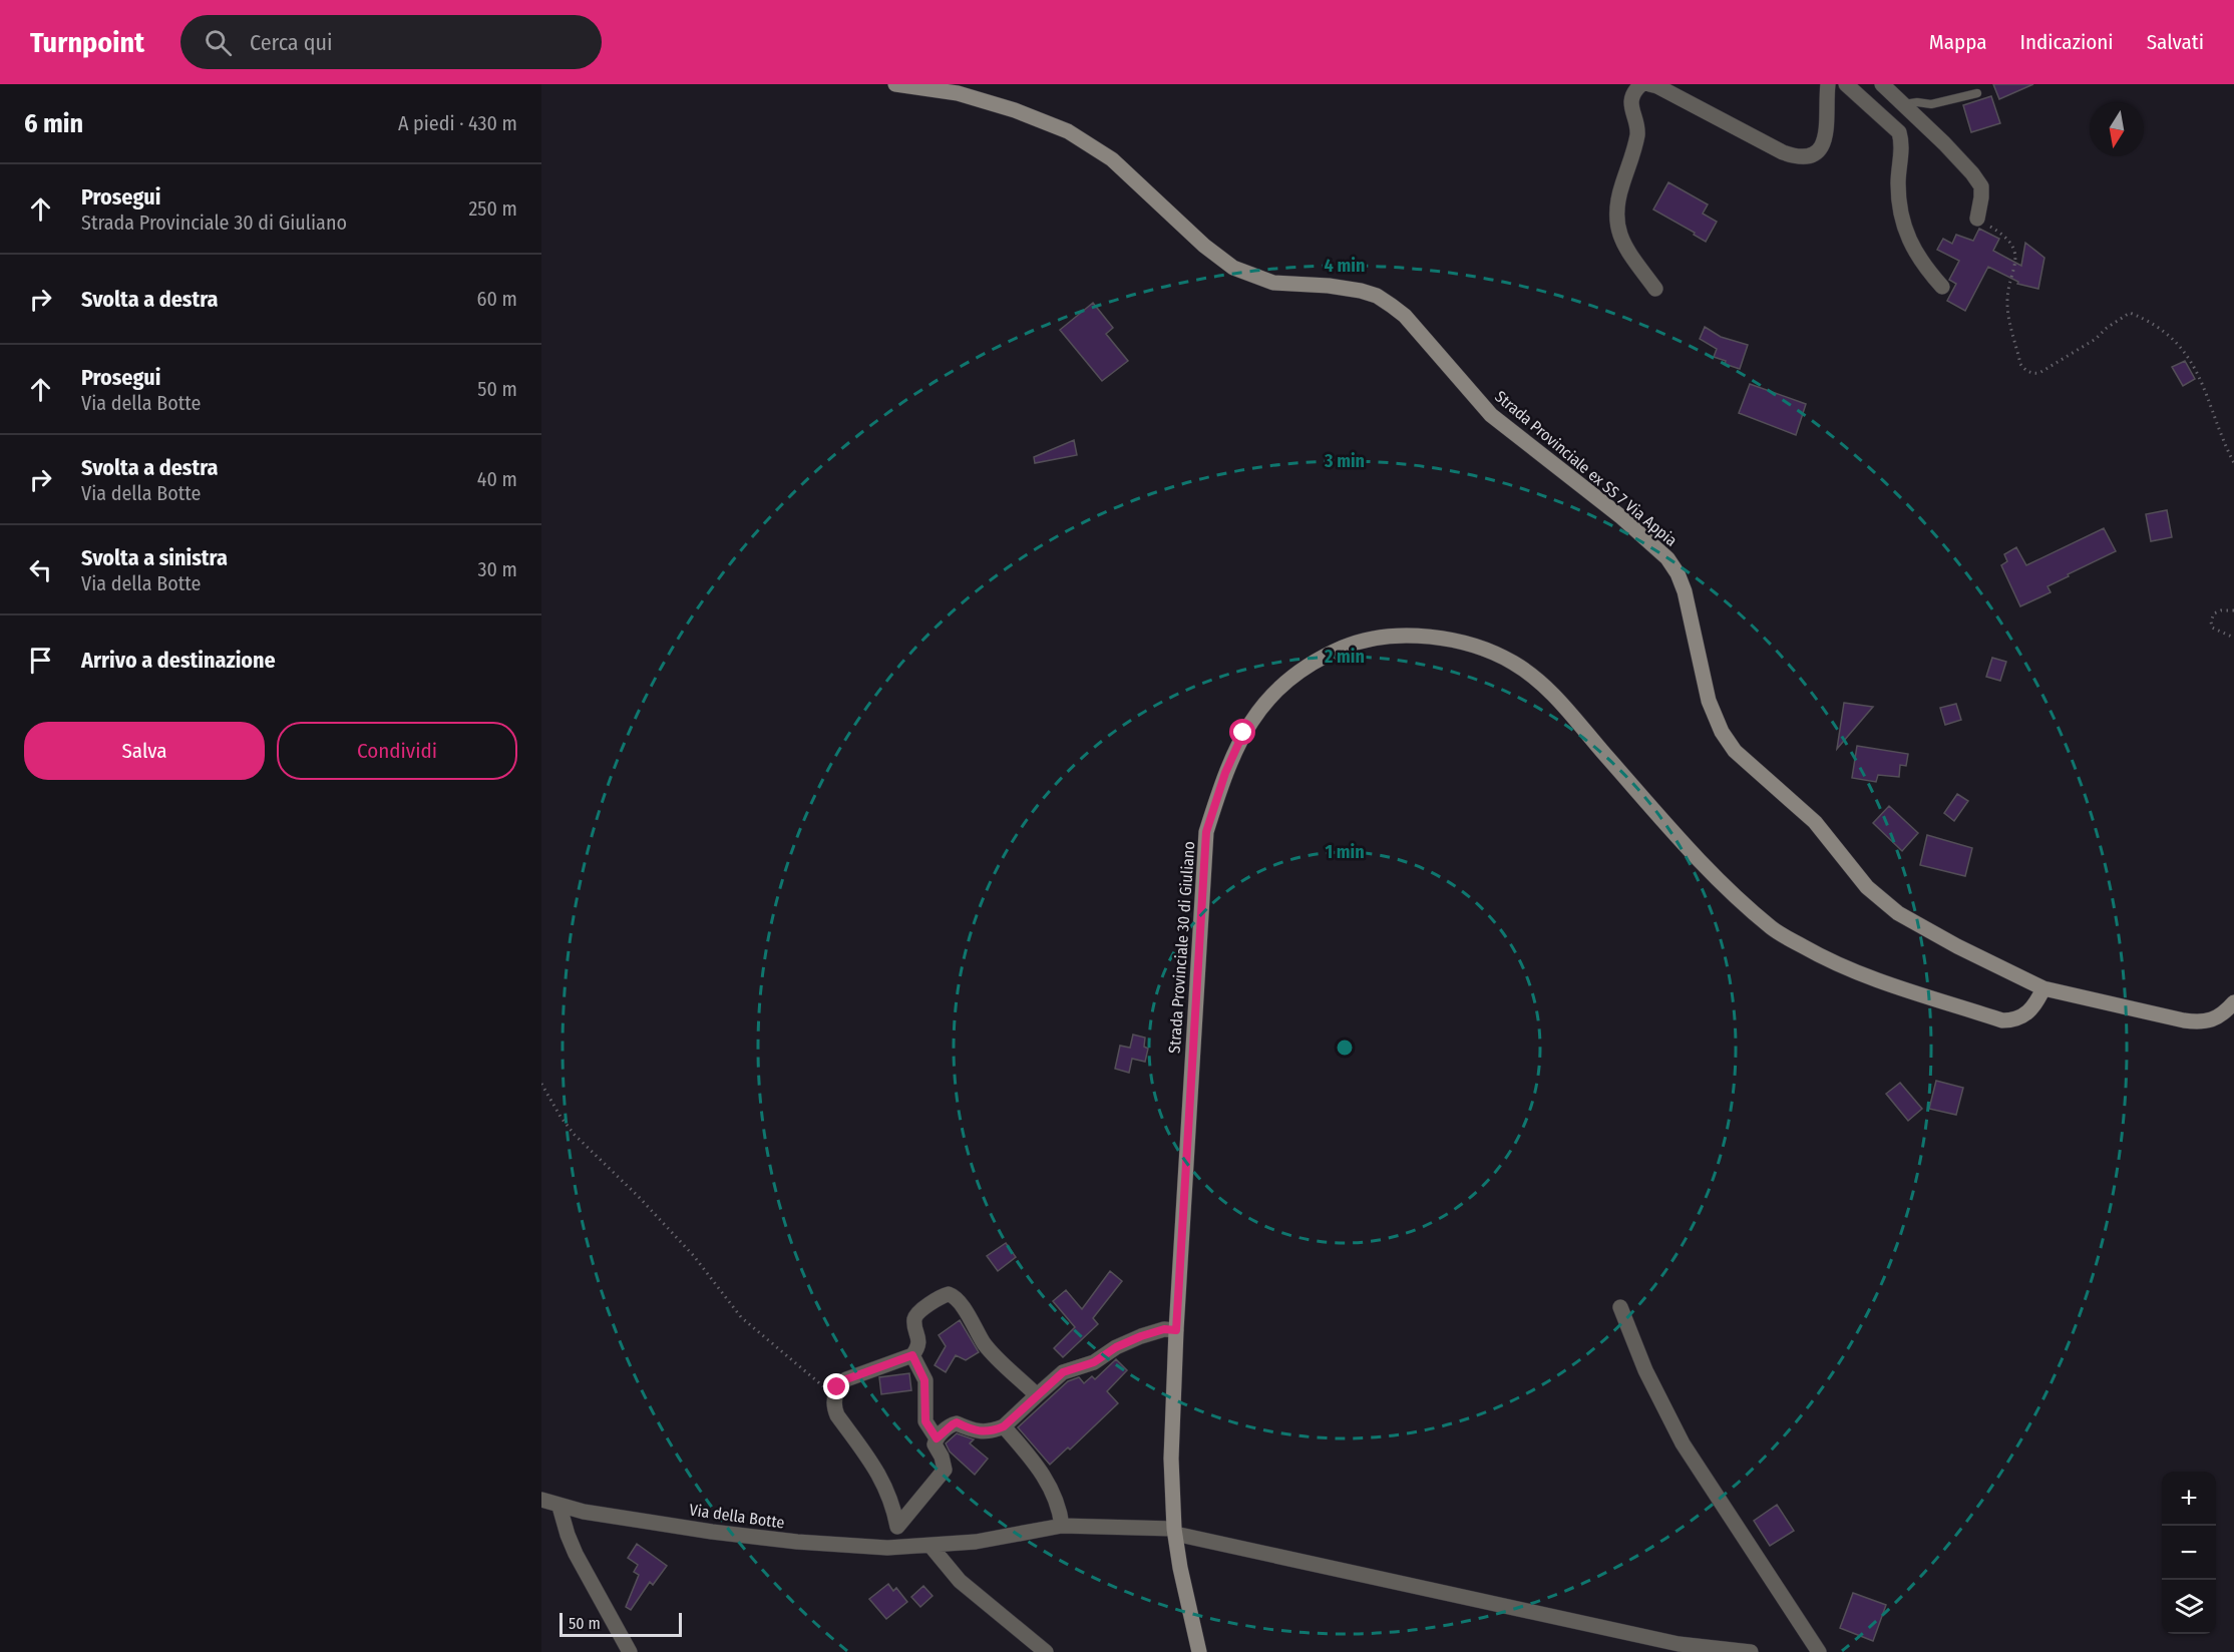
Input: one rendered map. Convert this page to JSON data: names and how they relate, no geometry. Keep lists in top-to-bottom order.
{
  "streets": {
    "street": ["Strada Provinciale ex SS 7 Via Appia", "Strada Provinciale 30 di Giuliano", "Via della Botte"]
  },
  "crossings": [
    ["Strada Provinciale ex SS 7 Via Appia", "Strada Provinciale 30 di Giuliano"],
    ["Strada Provinciale 30 di Giuliano", "Via della Botte"]
  ],
  "scale_bar": "50 m",
  "north": "bottom",
  "page": {
    "header": "Turnpoint",
    "search": "Cerca qui",
    "nav": ["Mappa", "Indicazioni", "Salvati"],
    "heading": ["6 min", "A piedi · 430 m"],
    "list": [
      ["Prosegui", "Strada Provinciale 30 di Giuliano", "250 m"],
      ["Svolta a destra", "60 m"],
      ["Prosegui", "Via della Botte", "50 m"],
      ["Svolta a destra", "Via della Botte", "40 m"],
      ["Svolta a sinistra", "Via della Botte", "30 m"],
      "Arrivo a destinazione"
    ],
    "buttons": ["Salva", "Condividi"],
    "map_buttons": ["+", "−"],
    "scale": "50 m"
  },
  "rings": [
    "4 min",
    "3 min",
    "2 min",
    "1 min"
  ]
}
